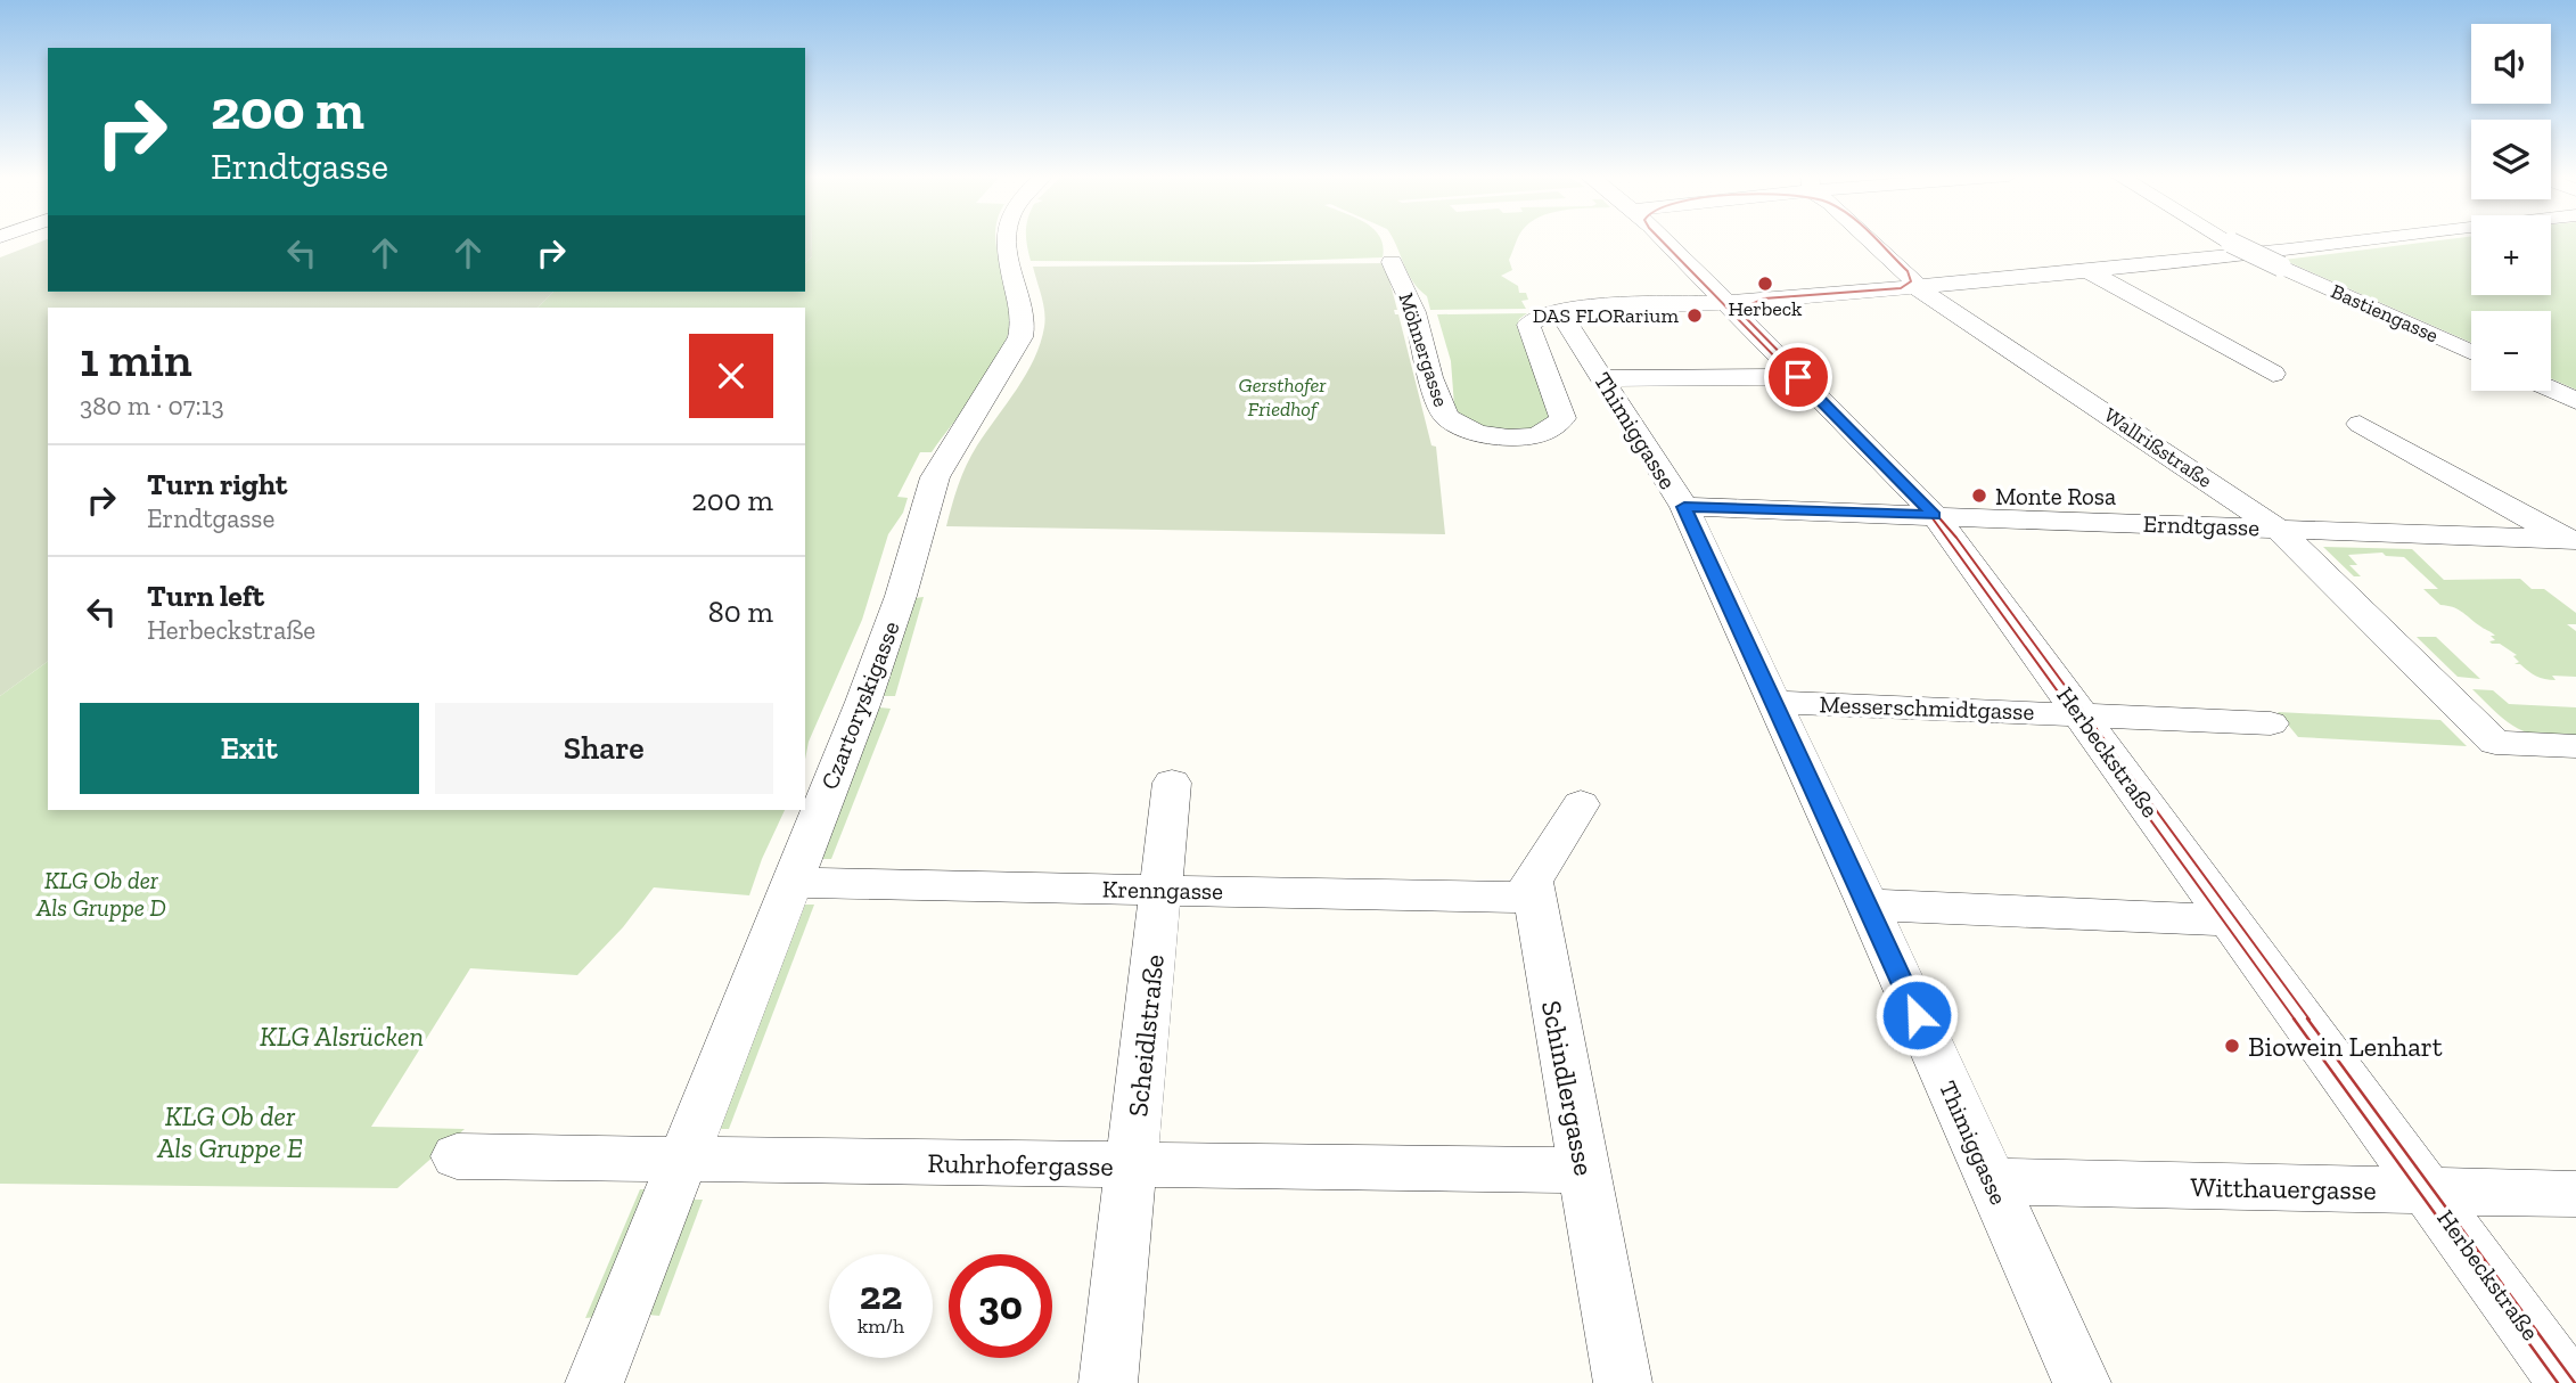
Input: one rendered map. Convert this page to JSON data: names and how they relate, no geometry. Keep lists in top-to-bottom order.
{
  "streets": {
    "street": [
      "Bastiengasse",
      "Möhnergasse",
      "Thimiggasse",
      "Wallrißstraße",
      "Erndtgasse",
      "Czartoryskigasse",
      "Messerschmidtgasse",
      "Herbeckstraße",
      "Krenngasse",
      "Scheidlstraße",
      "Schindlergasse",
      "Ruhrhofergasse",
      "Witthauergasse"
    ]
  },
  "crossings": [
    ["Möhnergasse", "Thimiggasse"],
    ["Thimiggasse", "Erndtgasse"],
    ["Thimiggasse", "Messerschmidtgasse"],
    ["Thimiggasse", "Witthauergasse"],
    ["Wallrißstraße", "Erndtgasse"],
    ["Erndtgasse", "Herbeckstraße"],
    ["Czartoryskigasse", "Krenngasse"],
    ["Czartoryskigasse", "Ruhrhofergasse"],
    ["Messerschmidtgasse", "Herbeckstraße"],
    ["Herbeckstraße", "Witthauergasse"],
    ["Krenngasse", "Scheidlstraße"],
    ["Krenngasse", "Schindlergasse"],
    ["Scheidlstraße", "Ruhrhofergasse"],
    ["Schindlergasse", "Ruhrhofergasse"]
  ],
  "parks": [
    "Gersthofer Friedhof",
    "KLG Ob der Als Gruppe D",
    "KLG Alsrücken",
    "KLG Ob der Als Gruppe E"
  ],
  "places": [
    "Herbeck",
    "DAS FLORarium",
    "Monte Rosa",
    "Biowein Lenhart"
  ],
  "page": {
    "map_buttons": ["+", "−"],
    "turn": ["200 m", "Erndtgasse"],
    "heading": ["1 min", "380 m · 07:13"],
    "list": [
      {
        "name": "Turn right",
        "note": "Erndtgasse",
        "value": "200 m"
      },
      {
        "name": "Turn left",
        "note": "Herbeckstraße",
        "value": "80 m"
      }
    ],
    "buttons": ["Exit", "Share"],
    "speed": "22 km/h",
    "limit": "30"
  }
}
